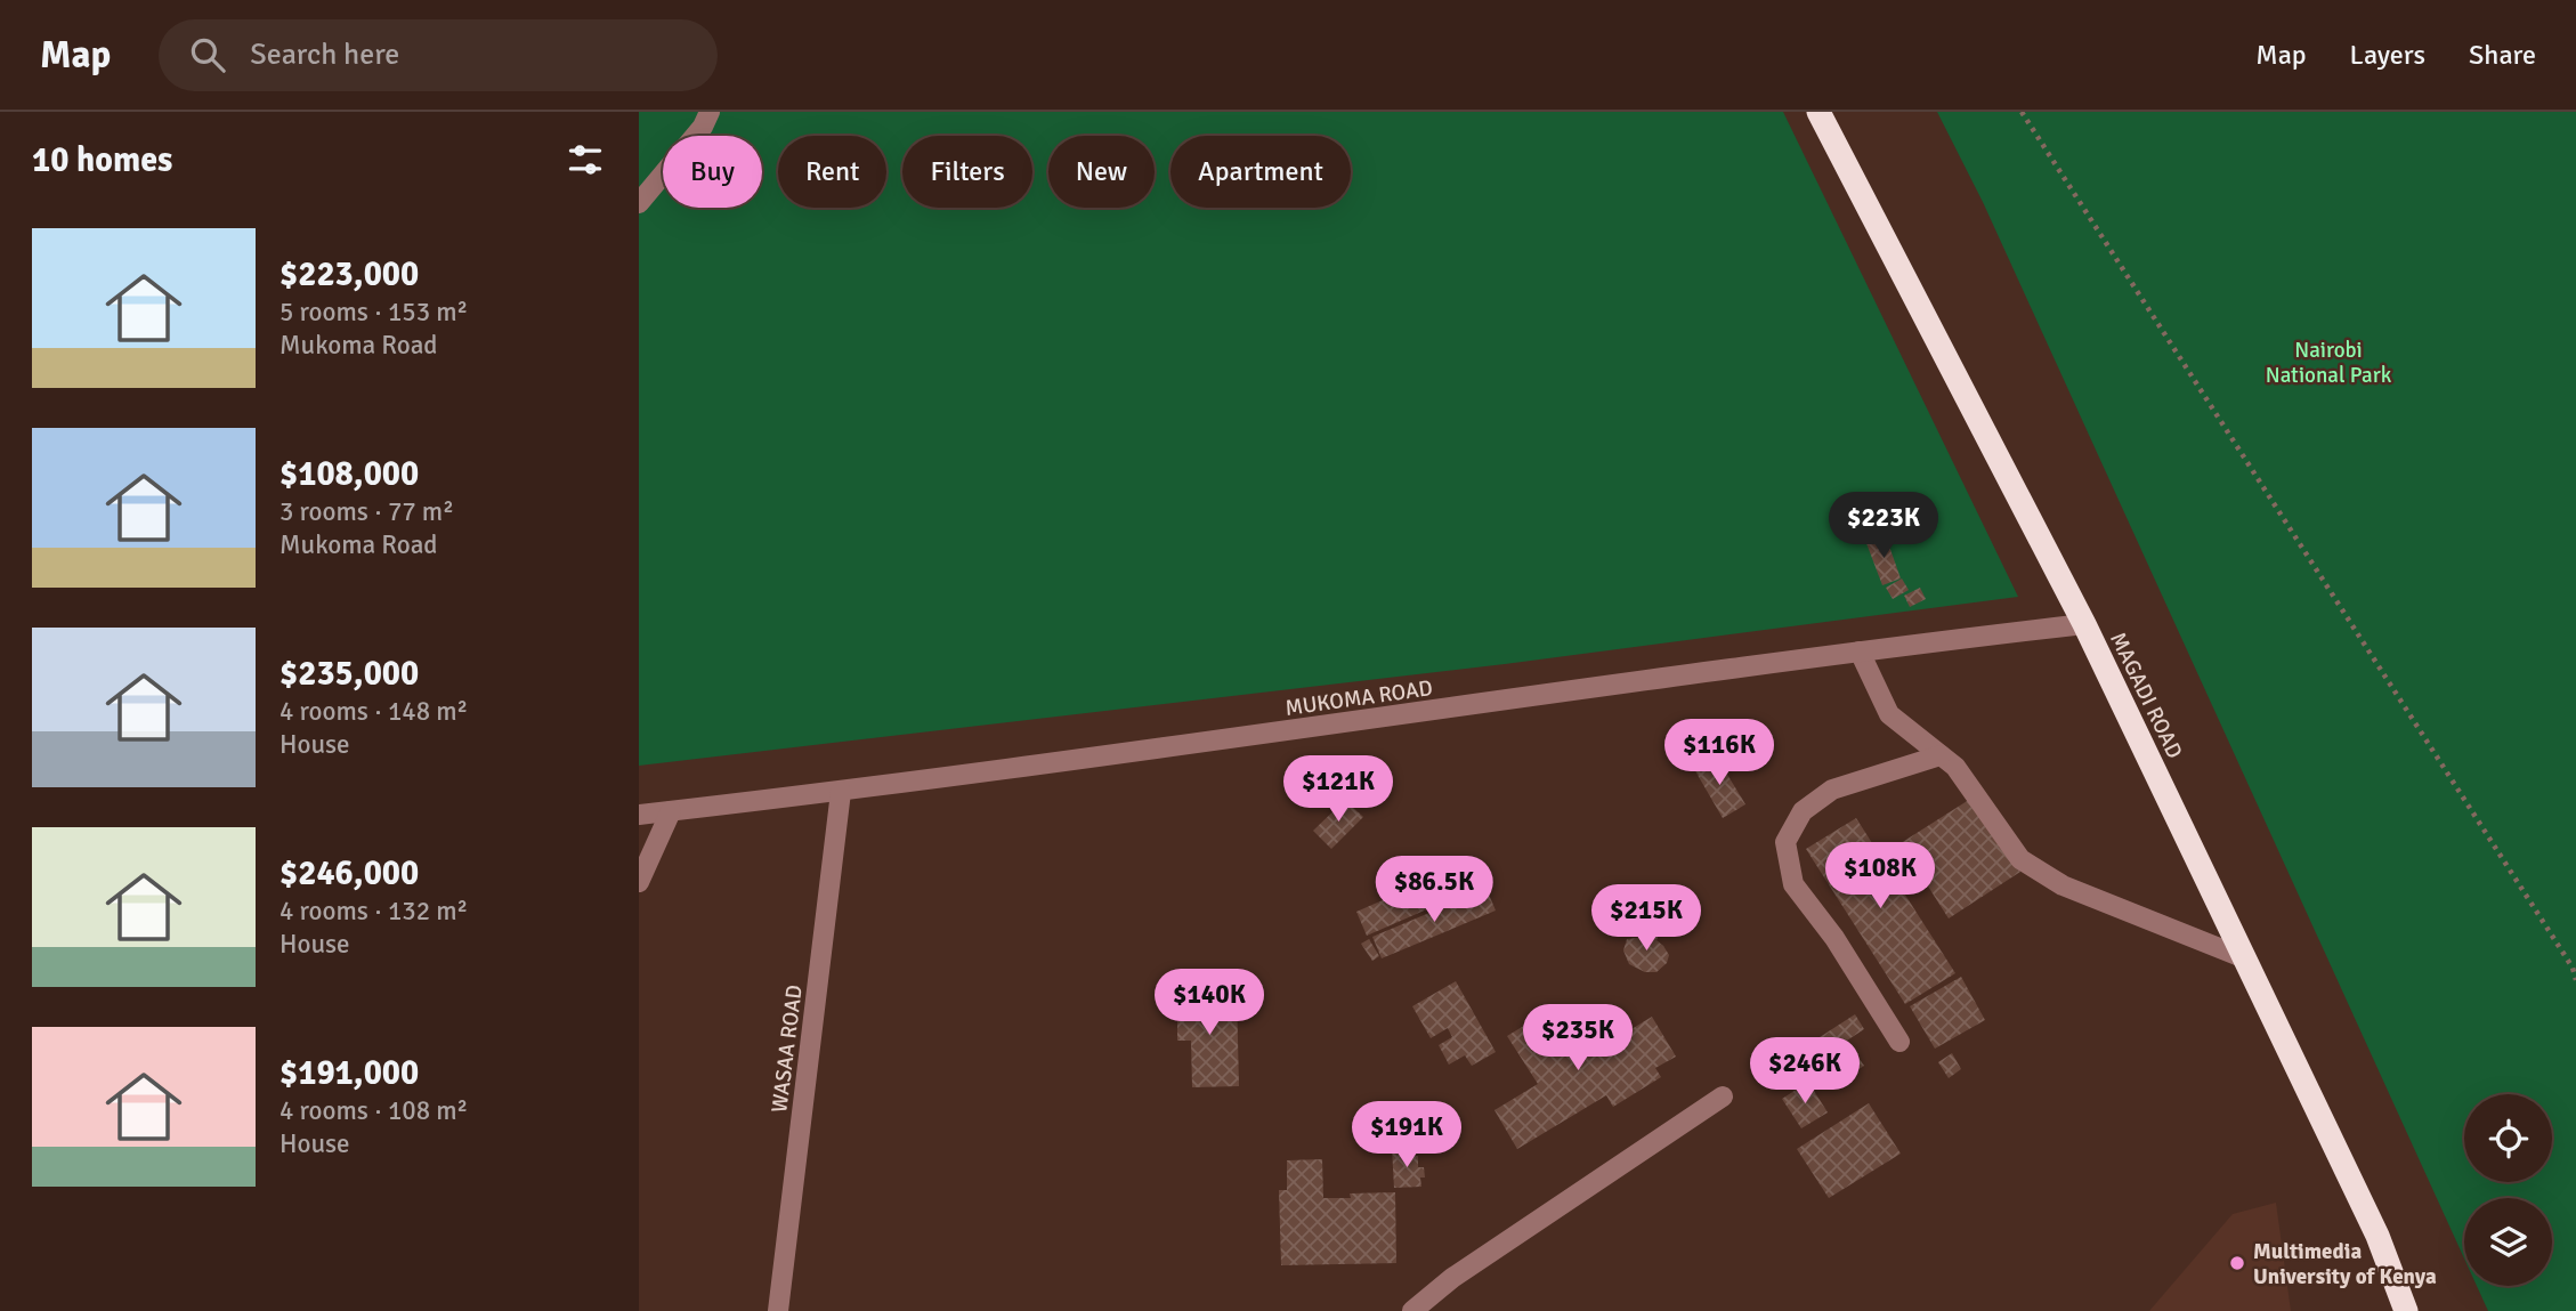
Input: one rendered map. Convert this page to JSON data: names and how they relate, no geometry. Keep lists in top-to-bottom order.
{
  "streets": {
    "highway": ["MAGADI ROAD"],
    "street": ["MUKOMA ROAD", "WASAA ROAD"]
  },
  "crossings": [
    ["MAGADI ROAD", "MUKOMA ROAD"],
    ["MUKOMA ROAD", "WASAA ROAD"]
  ],
  "parks": ["Nairobi National Park"],
  "places": ["Multimedia University of Kenya"],
  "page": {
    "header": "Map",
    "search": "Search here",
    "nav": ["Map", "Layers", "Share"],
    "heading": "10 homes",
    "chip": [
      "Buy",
      "Rent",
      "Filters",
      "New",
      "Apartment"
    ],
    "list": [
      {
        "name": "$223,000",
        "note": "5 rooms · 153 m² · Mukoma Road"
      },
      {
        "name": "$108,000",
        "note": "3 rooms · 77 m² · Mukoma Road"
      },
      {
        "name": "$235,000",
        "note": "4 rooms · 148 m² · House"
      },
      {
        "name": "$246,000",
        "note": "4 rooms · 132 m² · House"
      },
      {
        "name": "$191,000",
        "note": "4 rooms · 108 m² · House"
      }
    ],
    "price": [
      "$223K",
      "$116K",
      "$121K",
      "$108K",
      "$86.5K",
      "$215K",
      "$140K",
      "$235K",
      "$246K",
      "$191K"
    ]
  }
}
